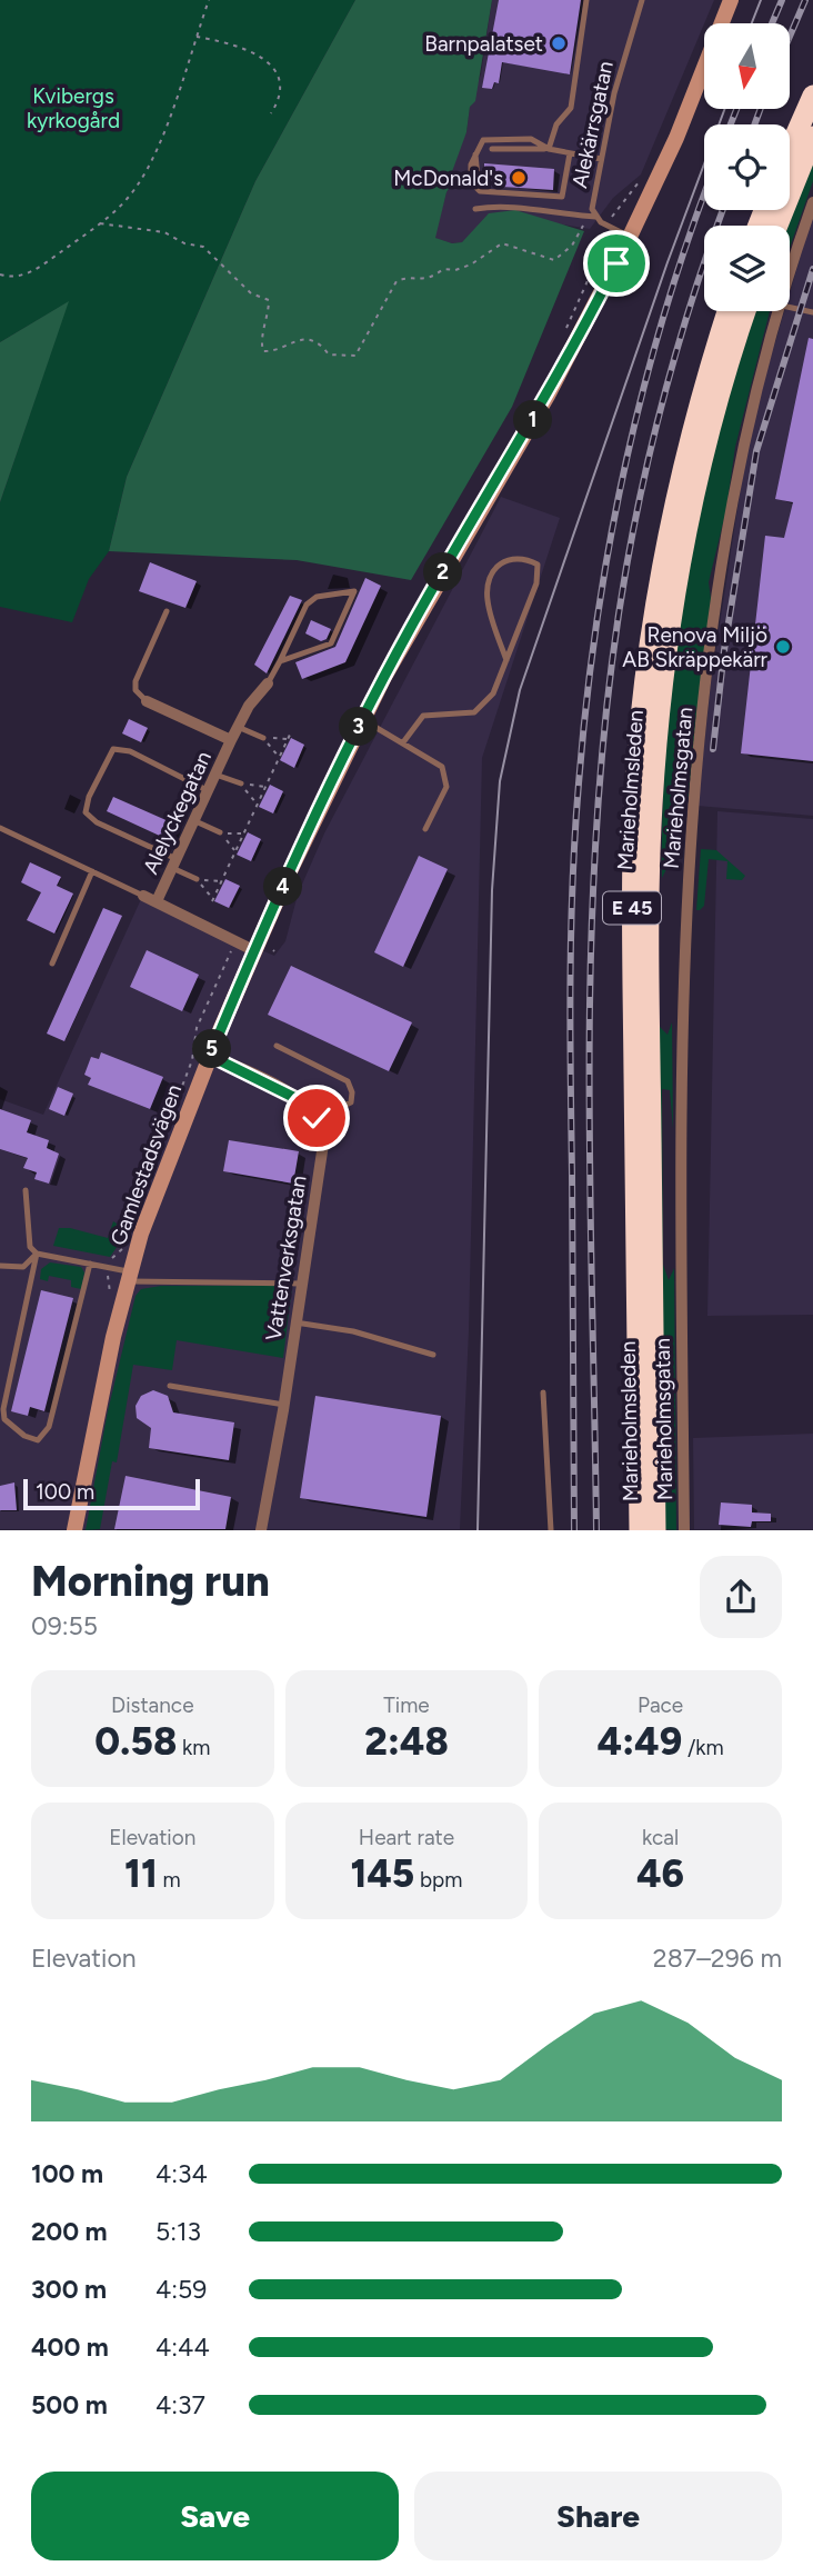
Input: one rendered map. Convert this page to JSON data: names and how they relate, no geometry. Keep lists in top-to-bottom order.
{
  "streets": {
    "highway": ["Marieholmsleden", "E 45"],
    "street": [
      "Marieholmsgatan",
      "Alelyckegatan",
      "Gamlestadsvägen",
      "Vattenverksgatan"
    ],
    "lane": ["Alekärrsgatan"]
  },
  "crossings": [
    ["Alekärrsgatan", "Gamlestadsvägen"],
    ["Alelyckegatan", "Gamlestadsvägen"]
  ],
  "parks": ["Kvibergs kyrkogård"],
  "places": ["Barnpalatset", "McDonald's", "Renova Miljö AB Skräppekärr"],
  "scale_bar": "100 m",
  "north": "bottom",
  "page": {
    "pins": [
      "1",
      "2",
      "3",
      "4",
      "5"
    ],
    "scale": "100 m",
    "heading": ["Morning run", "09:55"],
    "stats": [
      ["Distance", "0.58 km"],
      ["Time", "2:48"],
      ["Pace", "4:49 /km"],
      ["Elevation", "11 m"],
      ["Heart rate", "145 bpm"],
      ["kcal", "46"]
    ],
    "chart": ["Elevation", "287–296 m"],
    "list": [
      {
        "name": "100 m",
        "note": "4:34"
      },
      {
        "name": "200 m",
        "note": "5:13"
      },
      {
        "name": "300 m",
        "note": "4:59"
      },
      {
        "name": "400 m",
        "note": "4:44"
      },
      {
        "name": "500 m",
        "note": "4:37"
      }
    ],
    "buttons": ["Save", "Share"]
  }
}
